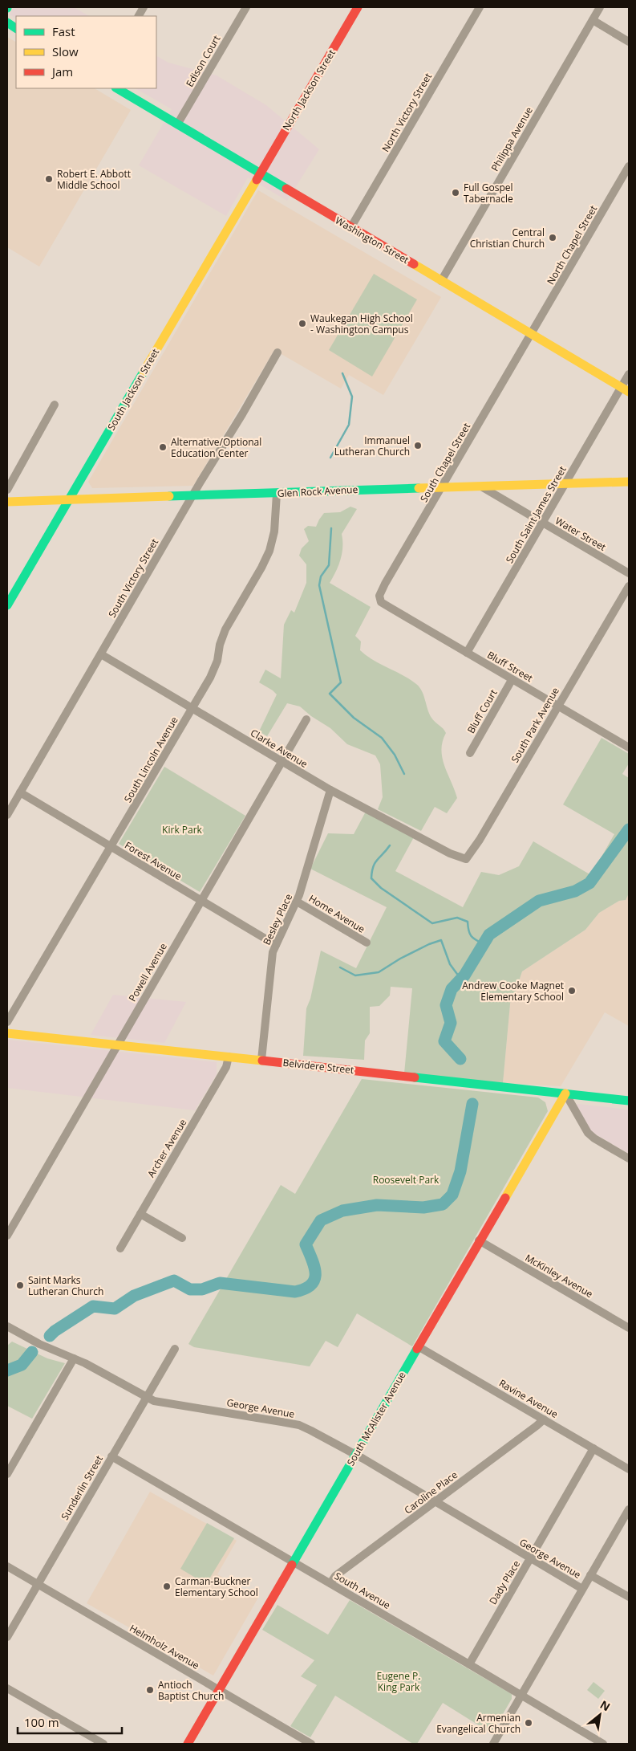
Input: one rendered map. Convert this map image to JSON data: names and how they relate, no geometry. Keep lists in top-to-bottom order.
{
  "streets": {
    "street": [
      "Edison Court",
      "North Jackson Street",
      "North Victory Street",
      "Philippa Avenue",
      "Washington Street",
      "North Chapel Street",
      "South Jackson Street",
      "South Chapel Street",
      "Glen Rock Avenue",
      "South Saint James Street",
      "Water Street",
      "South Victory Street",
      "Bluff Street",
      "Bluff Court",
      "South Park Avenue",
      "Clarke Avenue",
      "South Lincoln Avenue",
      "Forest Avenue",
      "Home Avenue",
      "Besley Place",
      "Powell Avenue",
      "Belvidere Street",
      "Archer Avenue",
      "McKinley Avenue",
      "Ravine Avenue",
      "George Avenue",
      "South McAlister Avenue",
      "Sunderlin Street",
      "Caroline Place",
      "Dady Place",
      "South Avenue",
      "Helmholz Avenue"
    ]
  },
  "crossings": [
    ["Edison Court", "Washington Street"],
    ["North Jackson Street", "Washington Street"],
    ["North Jackson Street", "South Jackson Street"],
    ["North Victory Street", "Washington Street"],
    ["Philippa Avenue", "Washington Street"],
    ["Washington Street", "North Chapel Street"],
    ["Washington Street", "South Jackson Street"],
    ["Washington Street", "South Chapel Street"],
    ["Washington Street", "South Saint James Street"],
    ["North Chapel Street", "South Chapel Street"],
    ["South Jackson Street", "Glen Rock Avenue"],
    ["South Chapel Street", "Glen Rock Avenue"],
    ["South Chapel Street", "Bluff Street"],
    ["Glen Rock Avenue", "South Saint James Street"],
    ["Glen Rock Avenue", "Water Street"],
    ["Glen Rock Avenue", "South Victory Street"],
    ["Glen Rock Avenue", "South Lincoln Avenue"],
    ["South Saint James Street", "Water Street"],
    ["South Saint James Street", "Bluff Street"],
    ["South Victory Street", "Clarke Avenue"],
    ["South Victory Street", "Forest Avenue"],
    ["Bluff Street", "Bluff Court"],
    ["Bluff Street", "South Park Avenue"],
    ["South Park Avenue", "Clarke Avenue"],
    ["Clarke Avenue", "South Lincoln Avenue"],
    ["Clarke Avenue", "Besley Place"],
    ["Clarke Avenue", "Powell Avenue"],
    ["South Lincoln Avenue", "Forest Avenue"],
    ["Forest Avenue", "Besley Place"],
    ["Forest Avenue", "Powell Avenue"],
    ["Home Avenue", "Besley Place"],
    ["Besley Place", "Belvidere Street"],
    ["Powell Avenue", "Belvidere Street"],
    ["Belvidere Street", "Archer Avenue"],
    ["Belvidere Street", "South McAlister Avenue"],
    ["McKinley Avenue", "South McAlister Avenue"],
    ["Ravine Avenue", "South McAlister Avenue"],
    ["Ravine Avenue", "Caroline Place"],
    ["Ravine Avenue", "Dady Place"],
    ["George Avenue", "South McAlister Avenue"],
    ["George Avenue", "Sunderlin Street"],
    ["George Avenue", "Caroline Place"],
    ["George Avenue", "Dady Place"],
    ["South McAlister Avenue", "South Avenue"],
    ["South McAlister Avenue", "Helmholz Avenue"],
    ["Sunderlin Street", "South Avenue"],
    ["Sunderlin Street", "Helmholz Avenue"],
    ["Caroline Place", "South Avenue"],
    ["Dady Place", "South Avenue"]
  ],
  "parks": ["Kirk Park", "Roosevelt Park", "Eugene P. King Park"],
  "places": [
    "Robert E. Abbott Middle School",
    "Full Gospel Tabernacle",
    "Central Christian Church",
    "Waukegan High School - Washington Campus",
    "Immanuel Lutheran Church",
    "Alternative/Optional Education Center",
    "Andrew Cooke Magnet Elementary School",
    "Saint Marks Lutheran Church",
    "Carman-Buckner Elementary School",
    "Antioch Baptist Church",
    "Armenian Evangelical Church"
  ],
  "legend": ["Fast", "Slow", "Jam"],
  "scale_bar": "100 m",
  "north": "top right"
}
